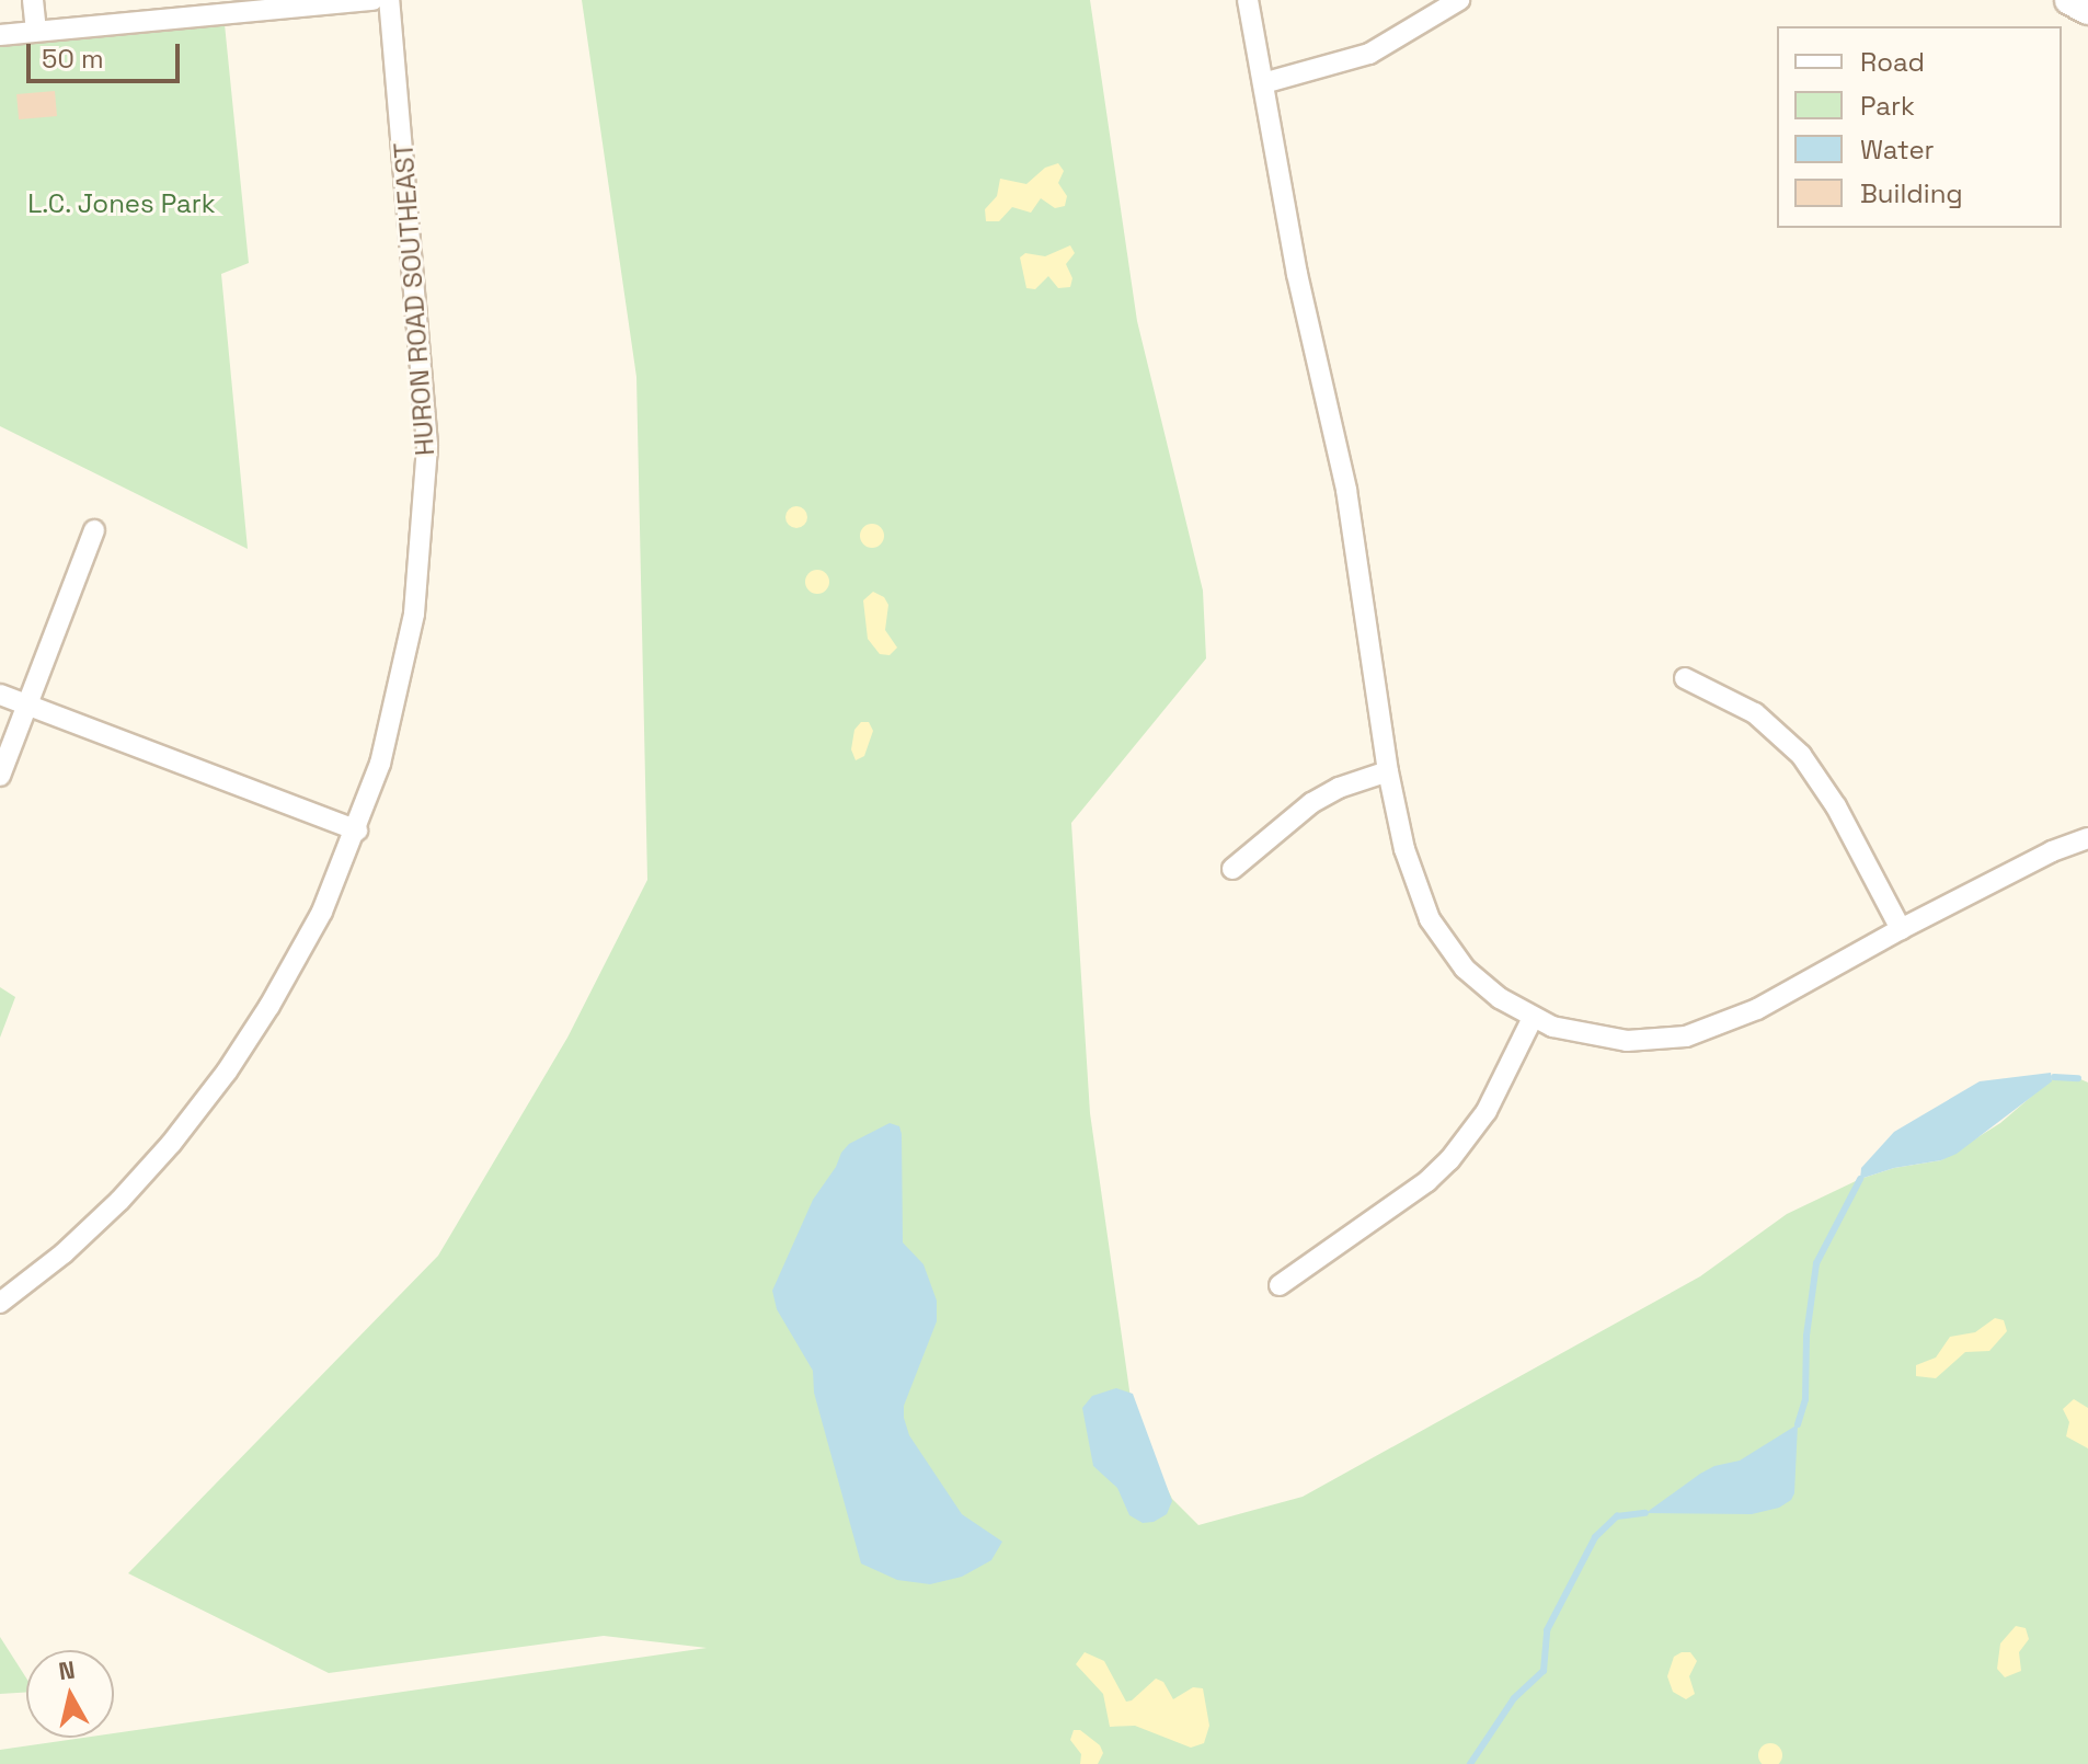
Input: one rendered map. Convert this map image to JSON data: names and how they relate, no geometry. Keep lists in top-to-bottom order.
{
  "streets": {
    "street": ["HURON ROAD SOUTHEAST"]
  },
  "parks": ["L.C. Jones Park"],
  "legend": [
    "Road",
    "Park",
    "Water",
    "Building"
  ],
  "scale_bar": "50 m",
  "north": "top"
}
